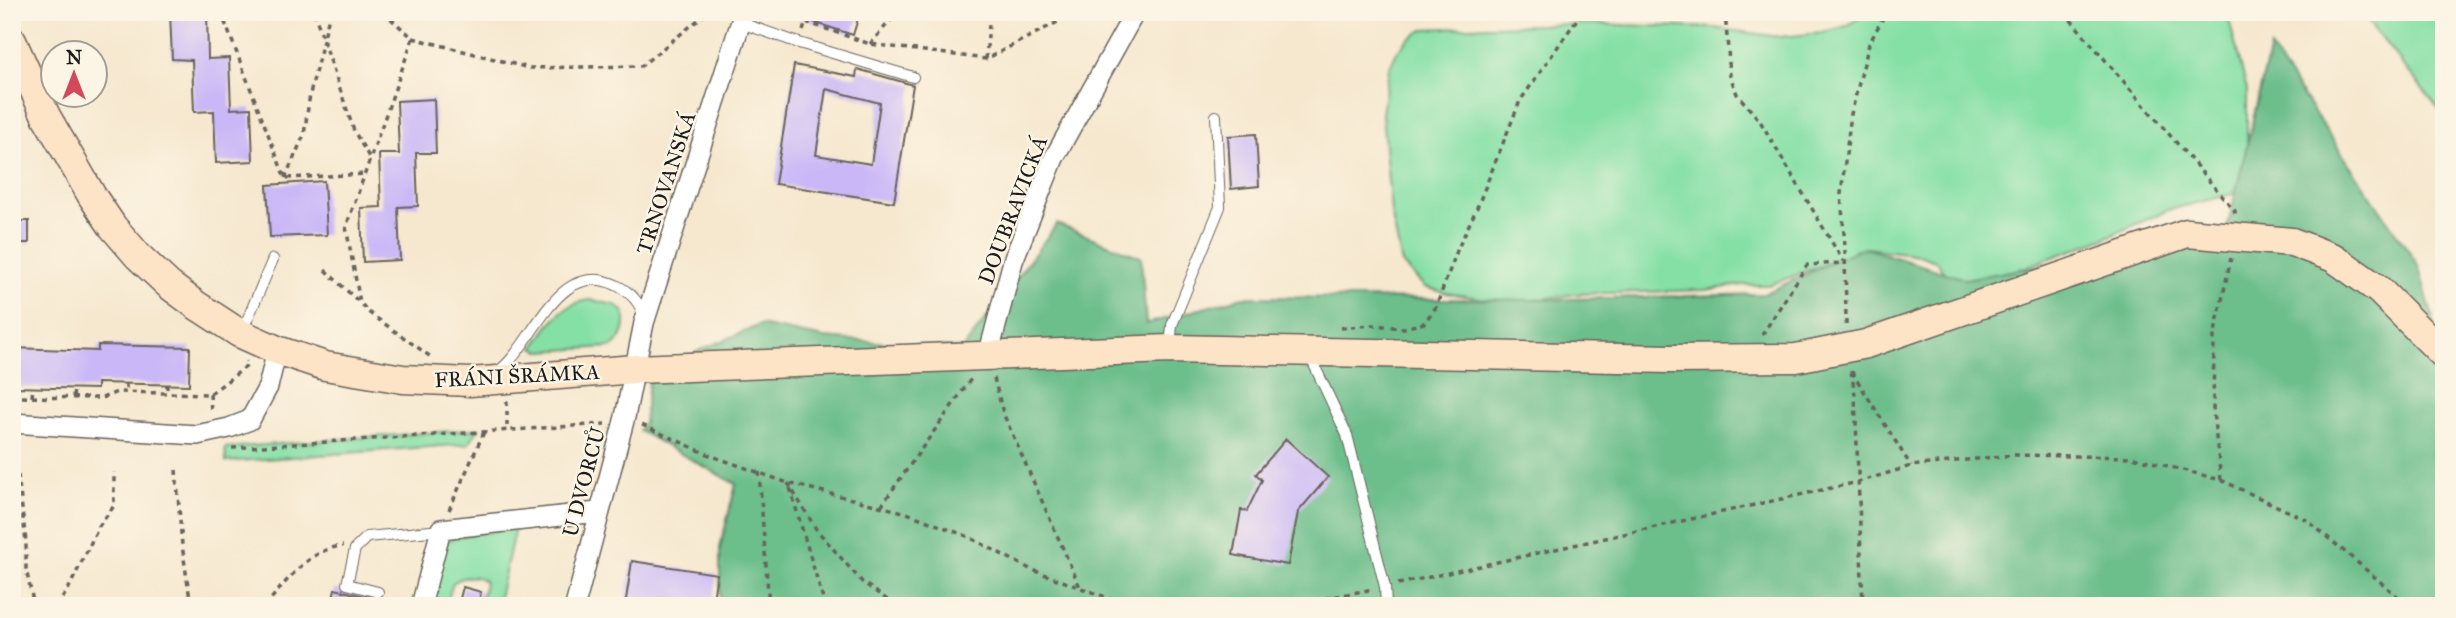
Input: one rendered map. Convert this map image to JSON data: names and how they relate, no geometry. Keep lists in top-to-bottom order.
{
  "streets": {
    "street": [
      "TRNOVANSKÁ",
      "DOUBRAVICKÁ",
      "FRÁNI ŠRÁMKA",
      "U DVORCŮ"
    ]
  },
  "crossings": [
    ["TRNOVANSKÁ", "FRÁNI ŠRÁMKA"],
    ["TRNOVANSKÁ", "U DVORCŮ"],
    ["DOUBRAVICKÁ", "FRÁNI ŠRÁMKA"],
    ["FRÁNI ŠRÁMKA", "U DVORCŮ"]
  ],
  "north": "top"
}
